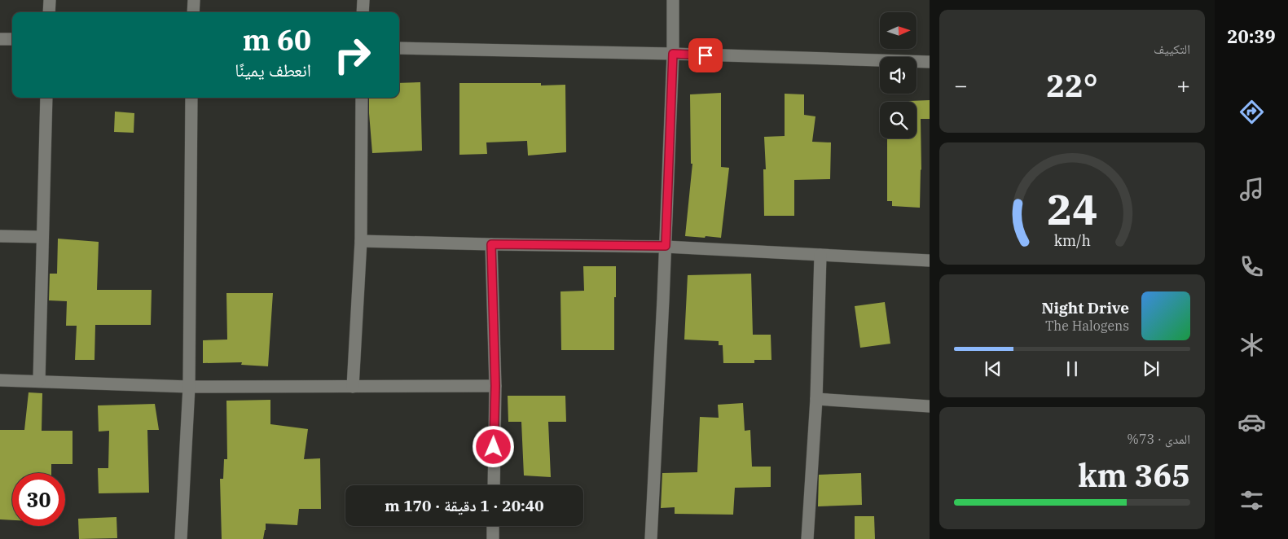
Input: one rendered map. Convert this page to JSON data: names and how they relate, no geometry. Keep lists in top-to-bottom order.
{
  "north": "right",
  "page": {
    "tabs": "20:39",
    "tile": [
      "التكييف",
      ["المدى · 73%", "365 km"]
    ],
    "turn": ["60 m", "انعطف يمينًا"],
    "heat": ["−", "22°", "+"],
    "song": ["Night Drive", "The Halogens"],
    "limit": "30",
    "trip": "20:40 · 1 دقيقة · 170 m",
    "gauge": ["24", "km/h"]
  }
}
